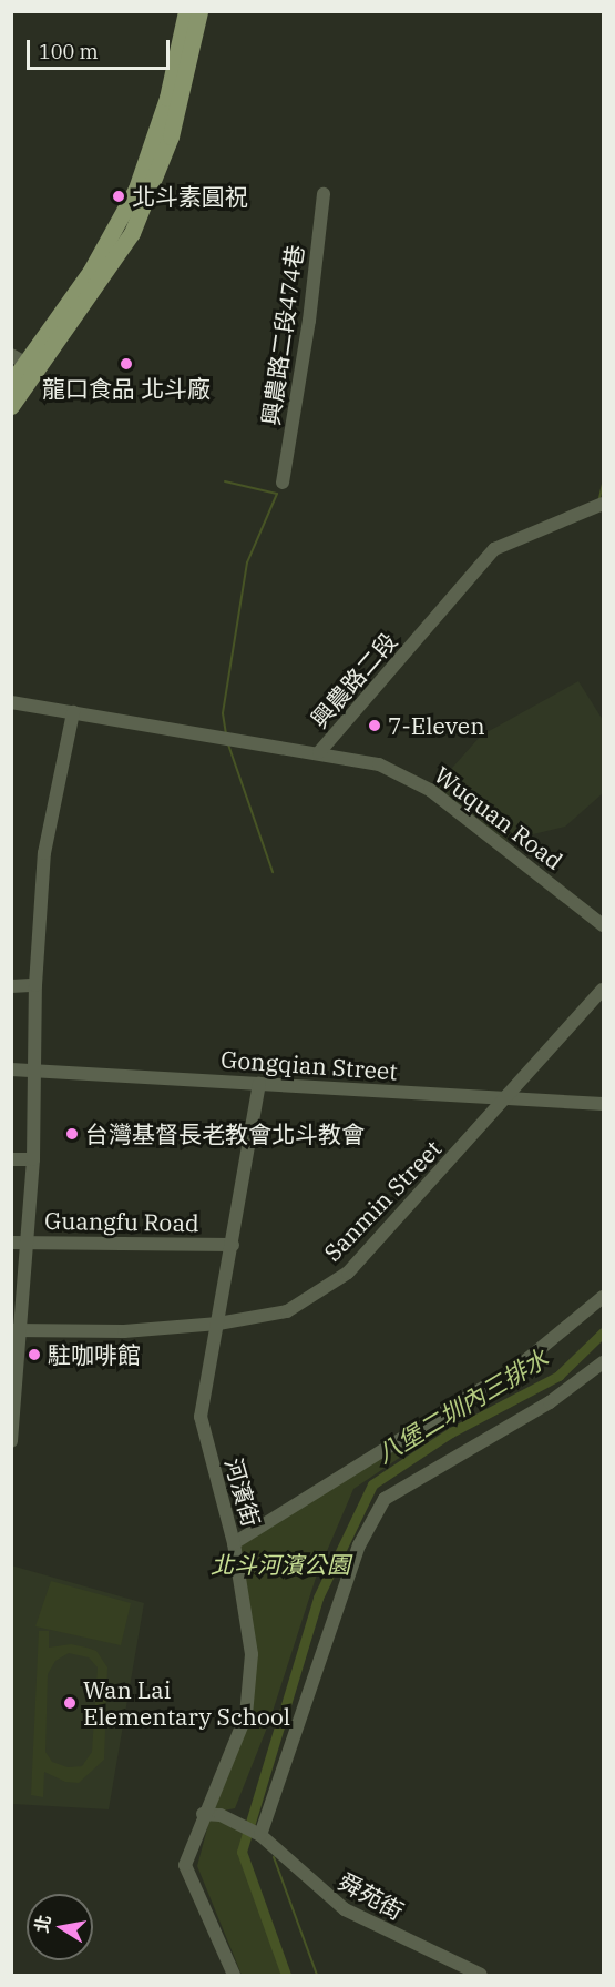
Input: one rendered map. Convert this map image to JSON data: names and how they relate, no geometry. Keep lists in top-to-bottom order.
{
  "streets": {
    "street": [
      "興農路二段474巷",
      "興農路二段",
      "Wuquan Road",
      "Gongqian Street",
      "Sanmin Street",
      "Guangfu Road",
      "河濱街",
      "舜苑街"
    ]
  },
  "crossings": [
    ["興農路二段", "Wuquan Road"],
    ["Gongqian Street", "Sanmin Street"],
    ["Gongqian Street", "河濱街"],
    ["Sanmin Street", "河濱街"],
    ["Guangfu Road", "河濱街"],
    ["河濱街", "舜苑街"]
  ],
  "water": ["八堡二圳內三排水"],
  "parks": ["北斗河濱公園"],
  "places": [
    "北斗素圓祝",
    "龍口食品 北斗廠",
    "7-Eleven",
    "台灣基督長老教會北斗教會",
    "駐咖啡館",
    "Wan Lai Elementary School"
  ],
  "scale_bar": "100 m",
  "north": "left"
}
